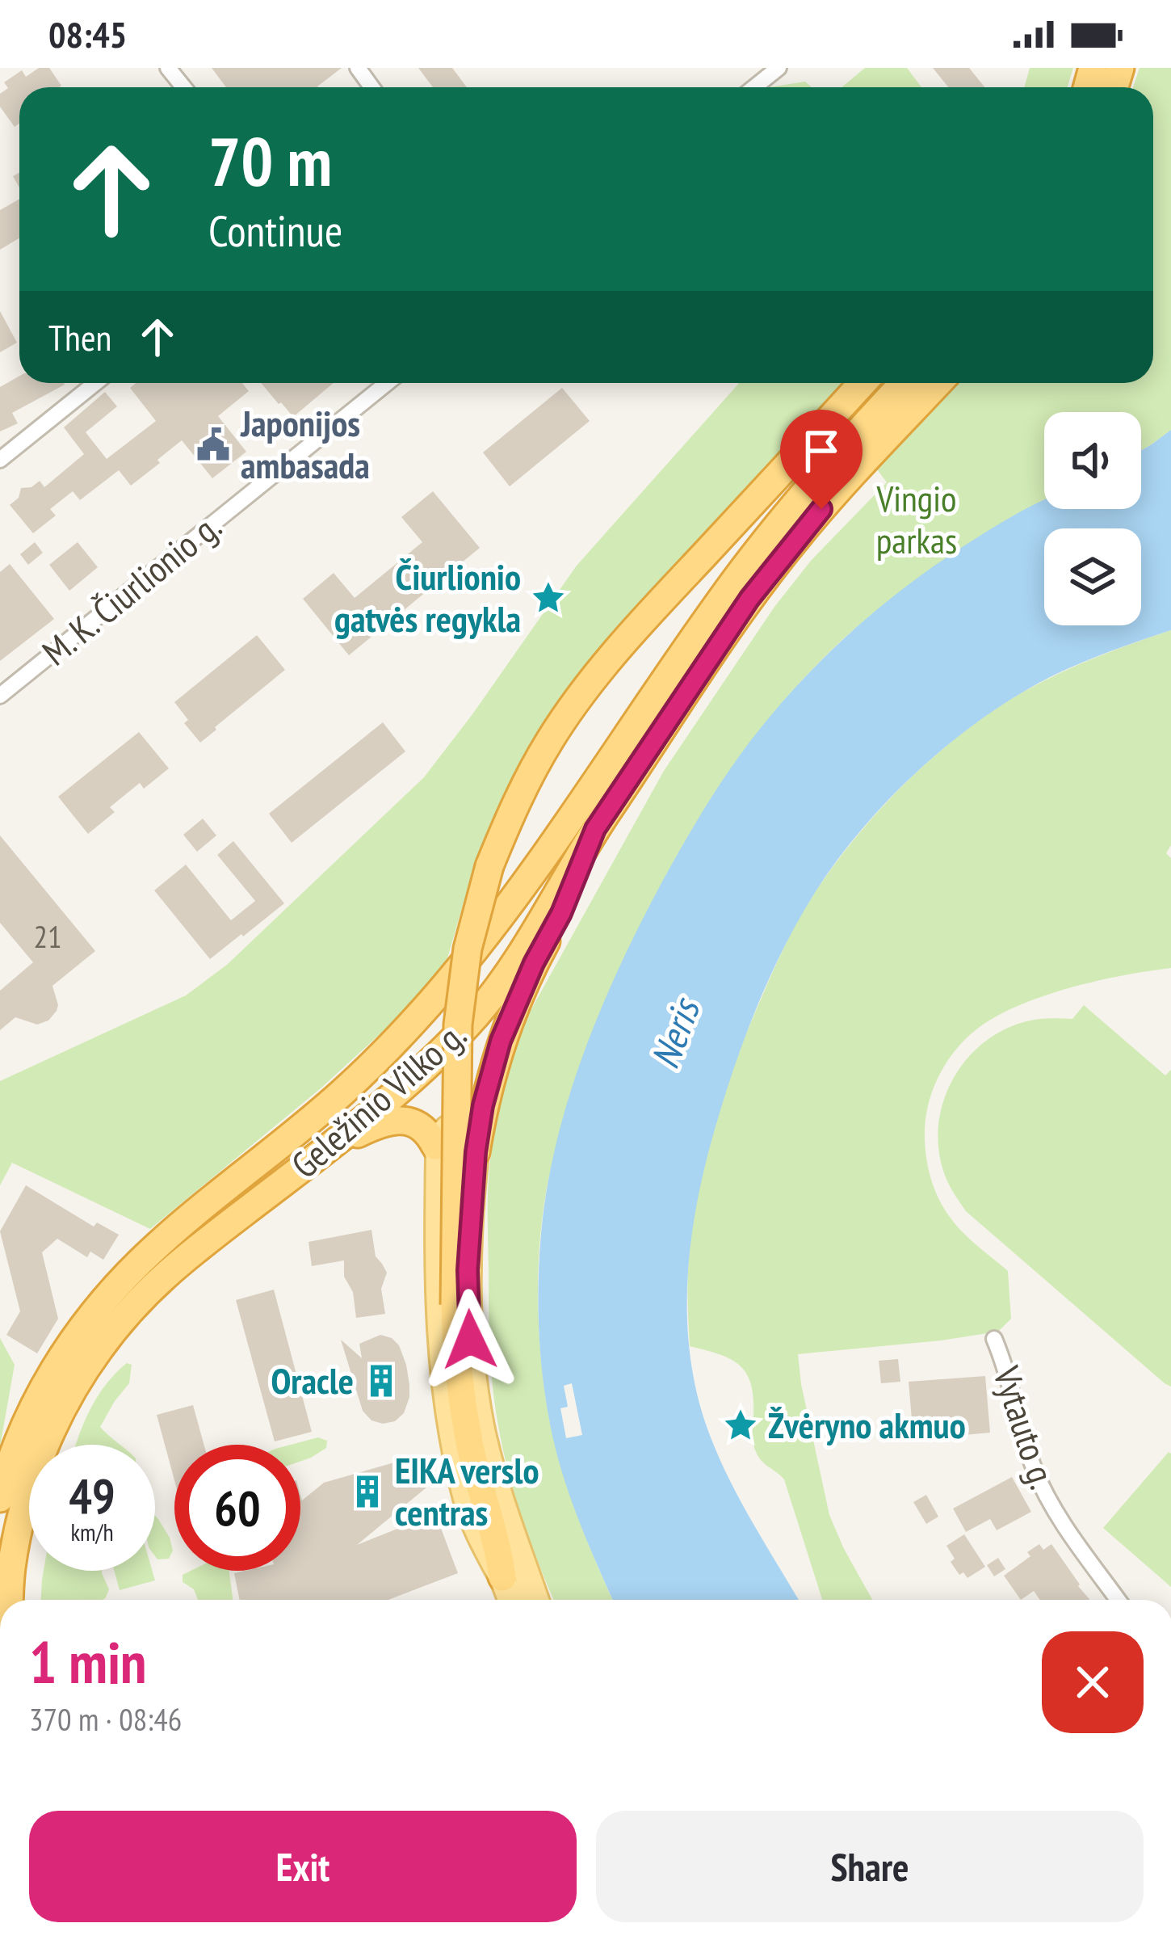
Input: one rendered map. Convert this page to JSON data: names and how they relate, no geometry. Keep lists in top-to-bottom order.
{
  "streets": {
    "highway": ["Geležinio Vilko g."],
    "street": ["M. K. Čiurlionio g.", "Vytauto g."]
  },
  "water": ["Neris"],
  "parks": ["Vingio parkas"],
  "places": {
    "public building": ["Japonijos ambasada"],
    "place": ["Čiurlionio gatvės regykla", "Žvėryno akmuo"],
    "building": ["Oracle", "EIKA verslo centras"]
  },
  "house_numbers": ["21"],
  "page": {
    "status": "08:45",
    "turn": ["70 m", "Continue"],
    "then": "Then",
    "speed": "49 km/h",
    "limit": "60",
    "heading": ["1 min", "370 m · 08:46"],
    "buttons": ["Exit", "Share"]
  }
}
